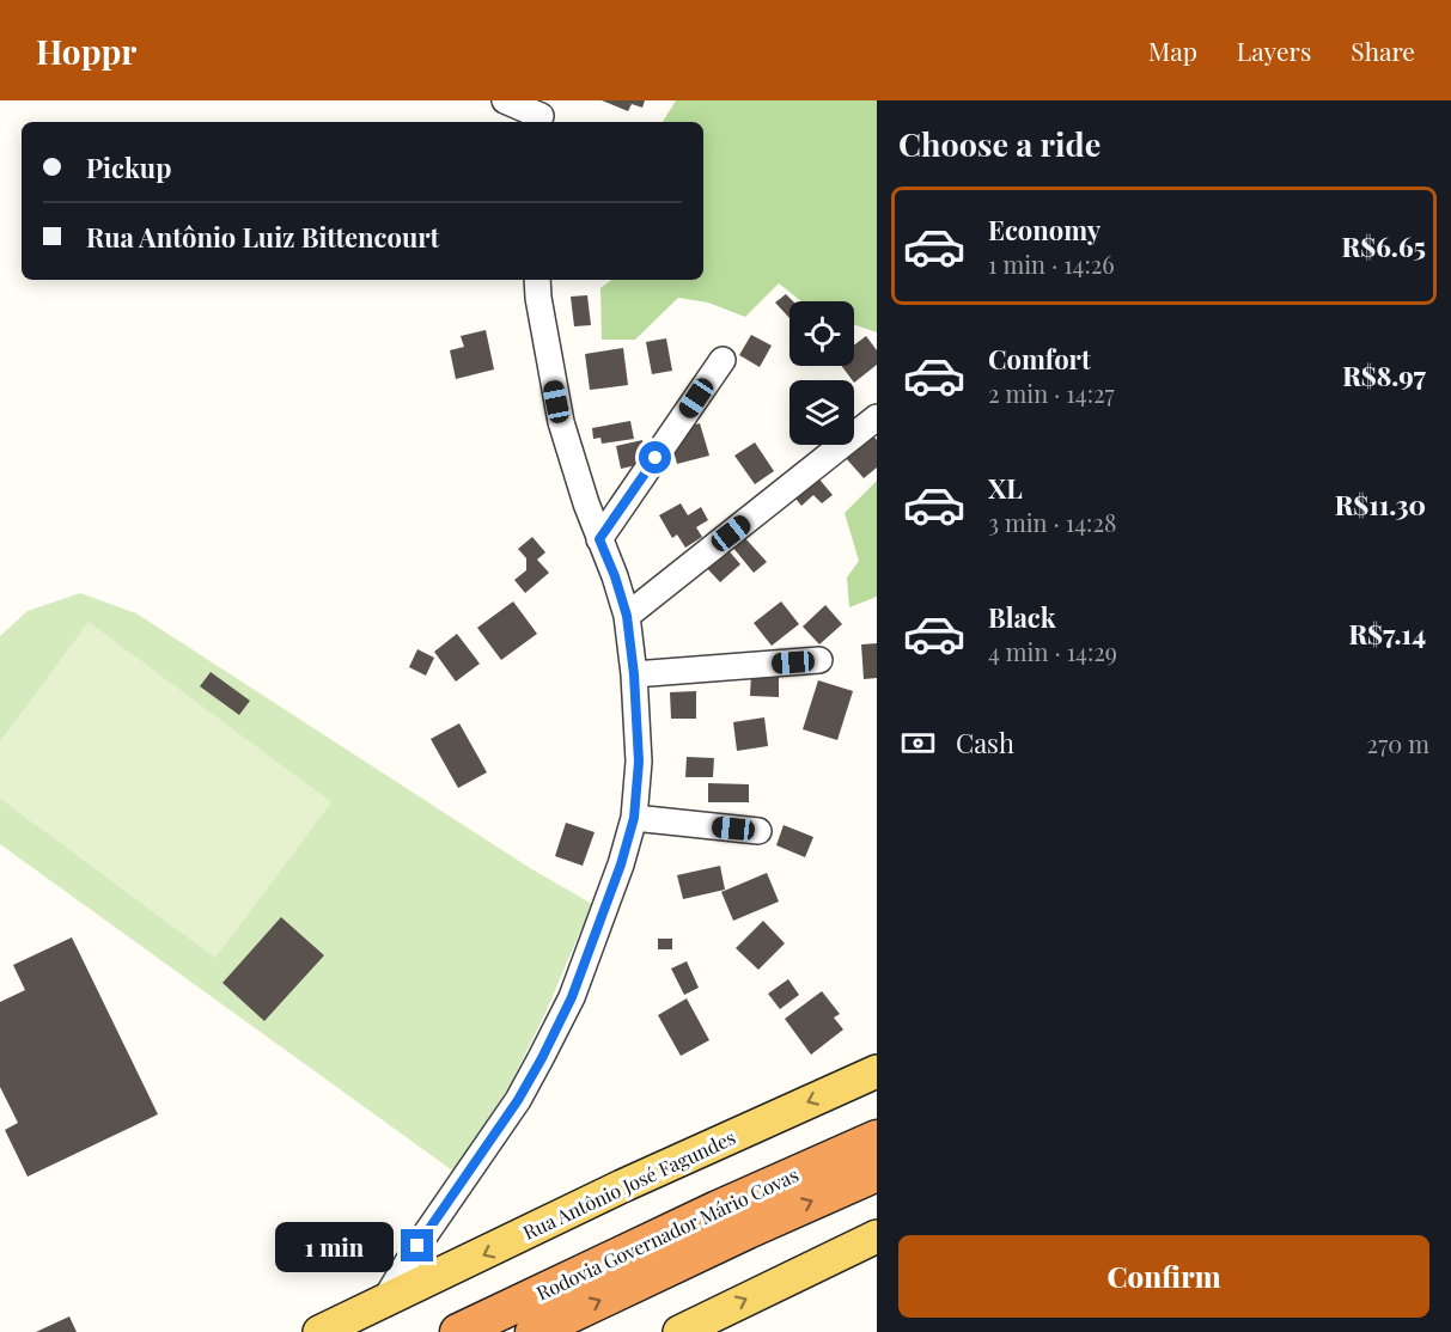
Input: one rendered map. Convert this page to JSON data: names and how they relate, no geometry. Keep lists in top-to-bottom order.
{
  "streets": {
    "highway": ["Rodovia Governador Mário Covas"],
    "main road": ["Rua Antônio José Fagundes"]
  },
  "page": {
    "header": "Hoppr",
    "nav": ["Map", "Layers", "Share"],
    "heading": "Choose a ride",
    "banner": ["Pickup", "Rua Antônio Luiz Bittencourt"],
    "list": [
      {
        "name": "Economy",
        "note": "1 min · 14:26",
        "value": "R$6.65"
      },
      {
        "name": "Comfort",
        "note": "2 min · 14:27",
        "value": "R$8.97"
      },
      {
        "name": "XL",
        "note": "3 min · 14:28",
        "value": "R$11.30"
      },
      {
        "name": "Black",
        "note": "4 min · 14:29",
        "value": "R$7.14"
      }
    ],
    "pay": ["Cash", "270 m"],
    "buttons": "Confirm",
    "bubble": "1 min"
  }
}
